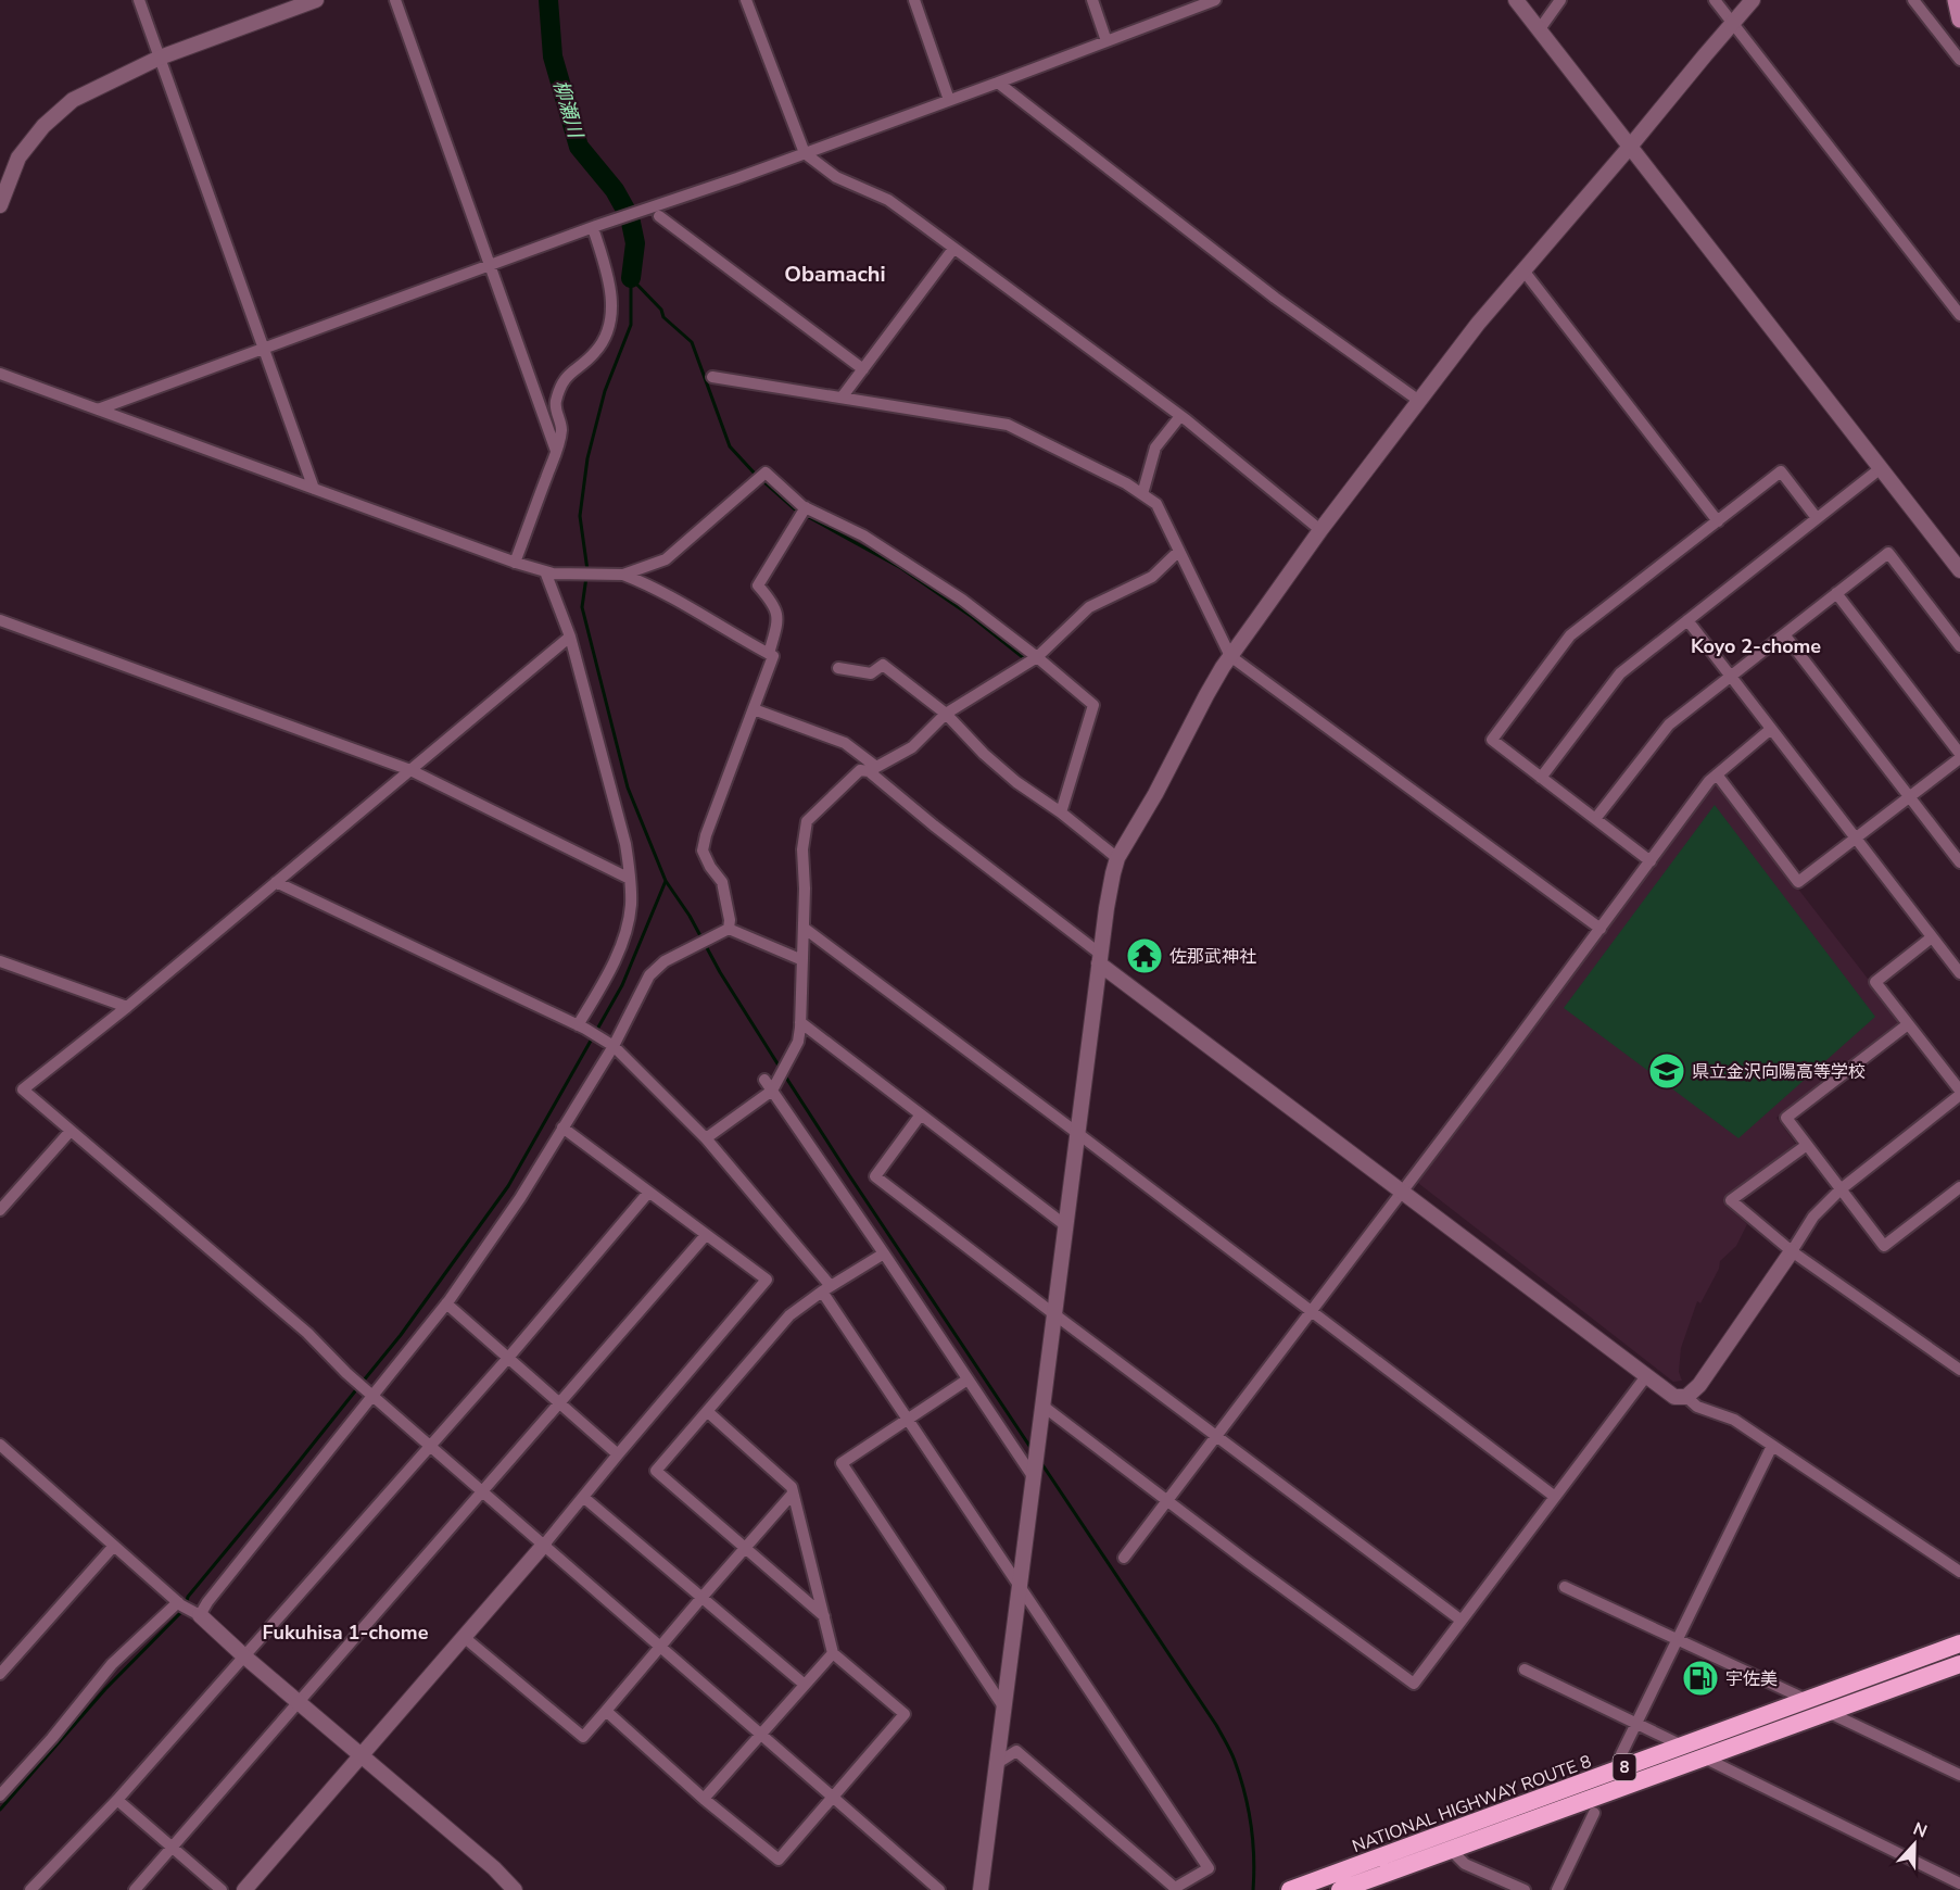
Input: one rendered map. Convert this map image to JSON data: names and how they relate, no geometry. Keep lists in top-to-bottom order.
{
  "streets": {
    "highway": ["8", "NATIONAL HIGHWAY ROUTE 8"]
  },
  "districts": ["Obamachi", "Koyo 2-chome", "Fukuhisa 1-chome"],
  "water": ["柳瀬川"],
  "places": {
    "temple": ["佐那武神社"],
    "school or university": ["県立金沢向陽高等学校"],
    "fuel station": ["宇佐美"]
  },
  "north": "top"
}
